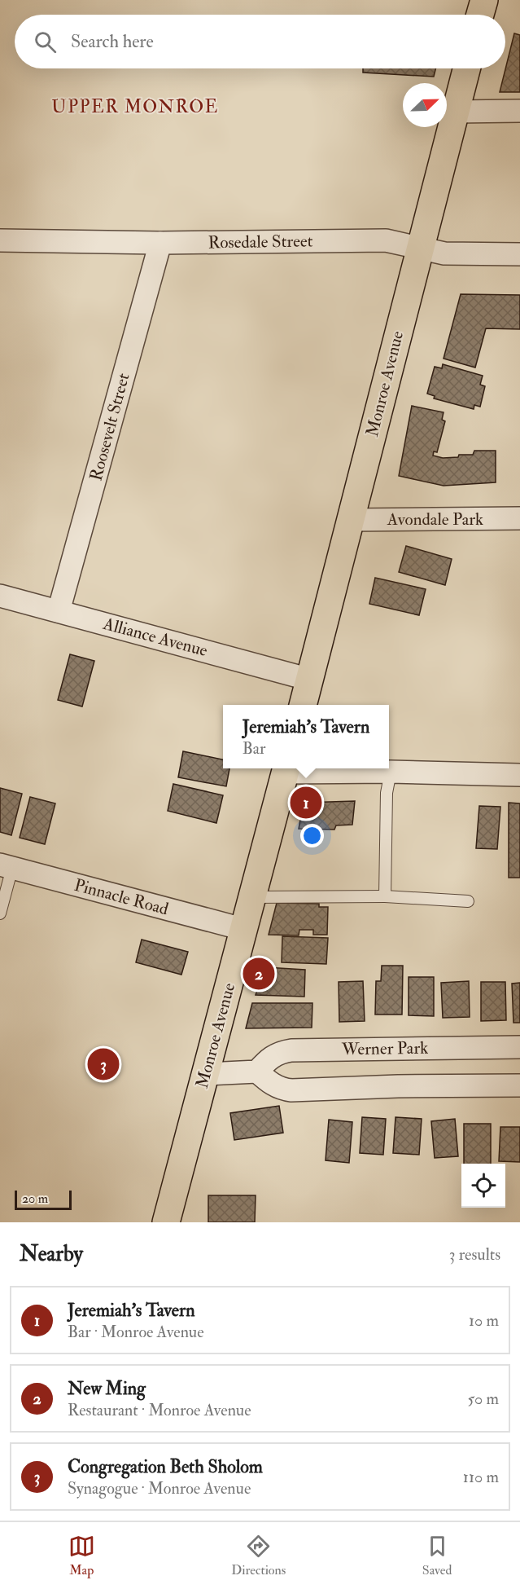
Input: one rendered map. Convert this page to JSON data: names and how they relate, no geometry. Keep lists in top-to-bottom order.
{
  "streets": {
    "main road": ["Monroe Avenue"],
    "street": [
      "Rosedale Street",
      "Roosevelt Street",
      "Avondale Park",
      "Alliance Avenue",
      "Pinnacle Road",
      "Werner Park"
    ]
  },
  "crossings": [
    ["Rosedale Street", "Monroe Avenue"],
    ["Rosedale Street", "Roosevelt Street"],
    ["Monroe Avenue", "Avondale Park"],
    ["Monroe Avenue", "Alliance Avenue"],
    ["Monroe Avenue", "Pinnacle Road"],
    ["Roosevelt Street", "Alliance Avenue"]
  ],
  "districts": ["UPPER MONROE"],
  "scale_bar": "20 m",
  "north": "top right",
  "page": {
    "search": "Search here",
    "popup": ["Jeremiah's Tavern", "Bar"],
    "pins": ["1", "2", "3"],
    "scale": "20 m",
    "heading": ["Nearby", "3 results"],
    "list": [
      {
        "mark": "1",
        "name": "Jeremiah's Tavern",
        "note": "Bar · Monroe Avenue",
        "value": "10 m"
      },
      {
        "mark": "2",
        "name": "New Ming",
        "note": "Restaurant · Monroe Avenue",
        "value": "50 m"
      },
      {
        "mark": "3",
        "name": "Congregation Beth Sholom",
        "note": "Synagogue · Monroe Avenue",
        "value": "110 m"
      }
    ],
    "nav": ["Map", "Directions", "Saved"]
  }
}
